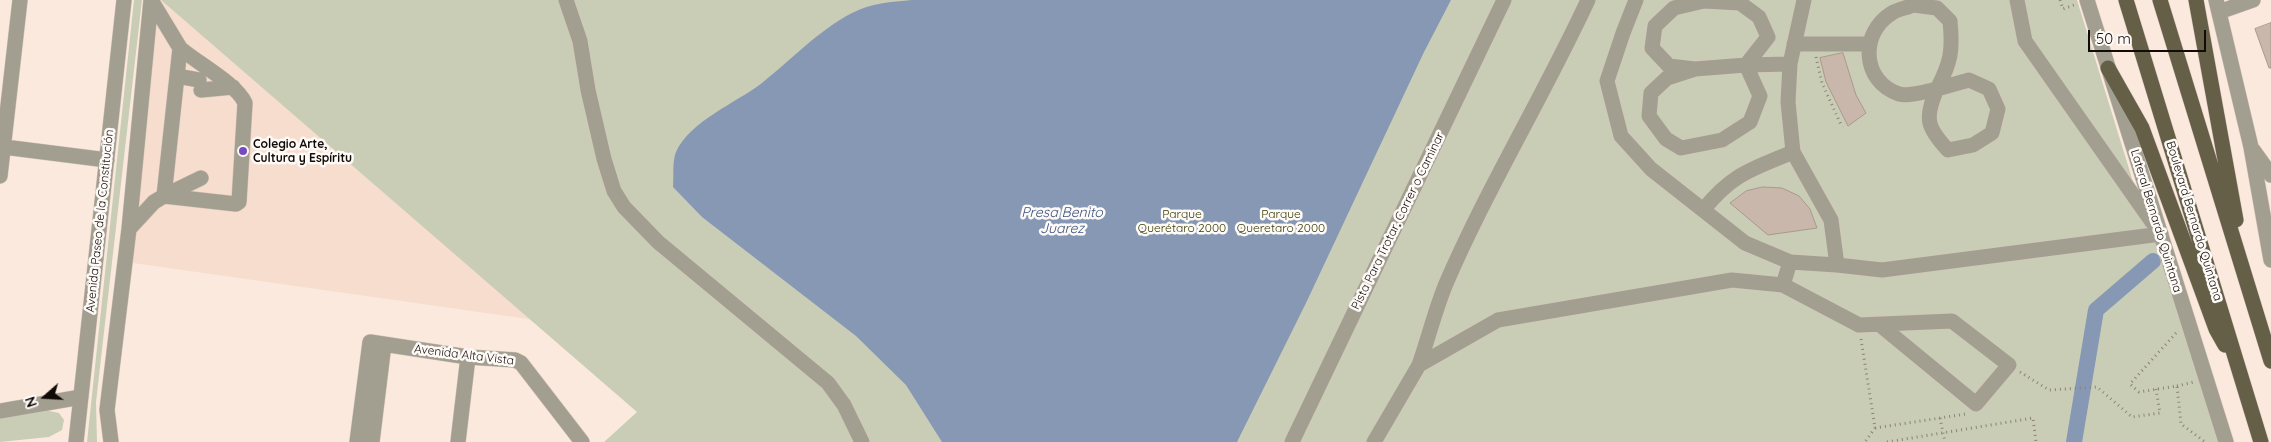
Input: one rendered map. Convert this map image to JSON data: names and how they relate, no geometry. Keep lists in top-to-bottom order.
{
  "streets": {
    "main road": ["Boulevard Bernardo Quintana"],
    "street": [
      "Avenida Paseo de la Constitución",
      "Pista Para Trotar, Correr o Caminar",
      "Lateral Bernardo Quintana",
      "Avenida Alta Vista"
    ]
  },
  "water": ["Presa Benito Juarez"],
  "parks": ["Parque Querétaro 2000", "Parque Queretaro 2000"],
  "places": ["Colegio Arte, Cultura y Espíritu"],
  "scale_bar": "50 m",
  "north": "left"
}
